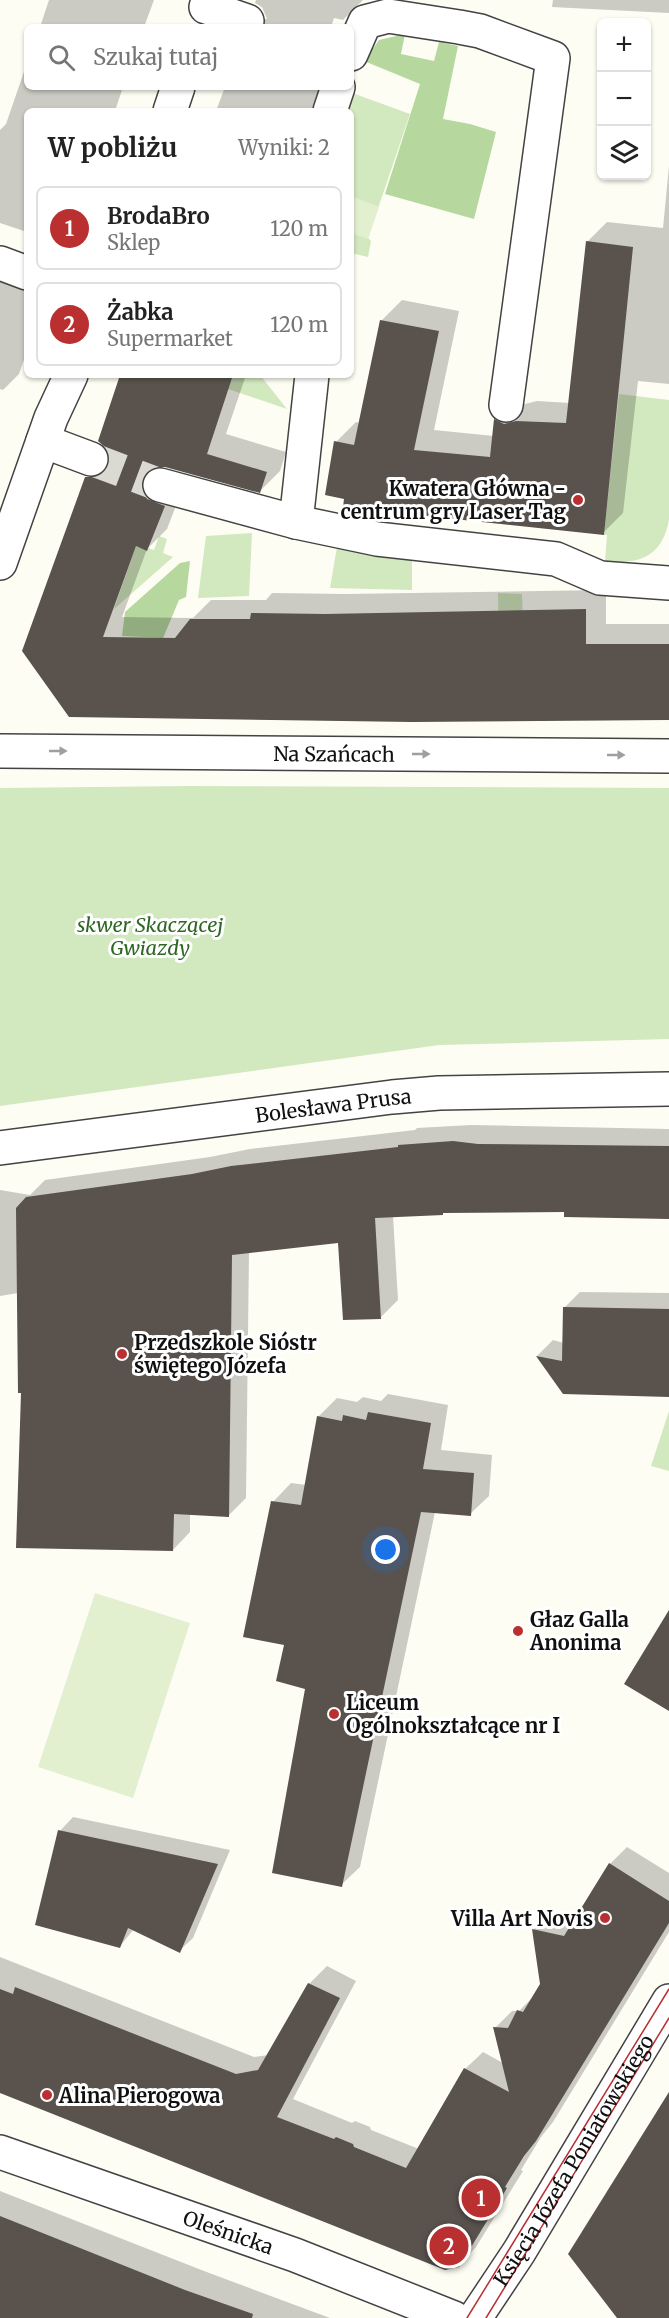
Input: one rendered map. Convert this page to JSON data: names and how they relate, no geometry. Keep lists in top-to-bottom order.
{
  "streets": {
    "street": [
      "Na Szańcach",
      "Bolesława Prusa",
      "Księcia Józefa Poniatowskiego",
      "Oleśnicka"
    ]
  },
  "parks": ["skwer Skaczącej Gwiazdy"],
  "places": [
    "Kwatera Główna - centrum gry Laser Tag",
    "Przedszkole Sióstr świętego Józefa",
    "Głaz Galla Anonima",
    "Liceum Ogólnokształcące nr I",
    "Villa Art Novis",
    "Alina Pierogowa"
  ],
  "page": {
    "map_buttons": ["+", "−"],
    "search": "Szukaj tutaj",
    "heading": ["W pobliżu", "Wyniki: 2"],
    "list": [
      {
        "mark": "1",
        "name": "BrodaBro",
        "note": "Sklep",
        "value": "120 m"
      },
      {
        "mark": "2",
        "name": "Żabka",
        "note": "Supermarket",
        "value": "120 m"
      }
    ],
    "pins": ["1", "2"]
  }
}
